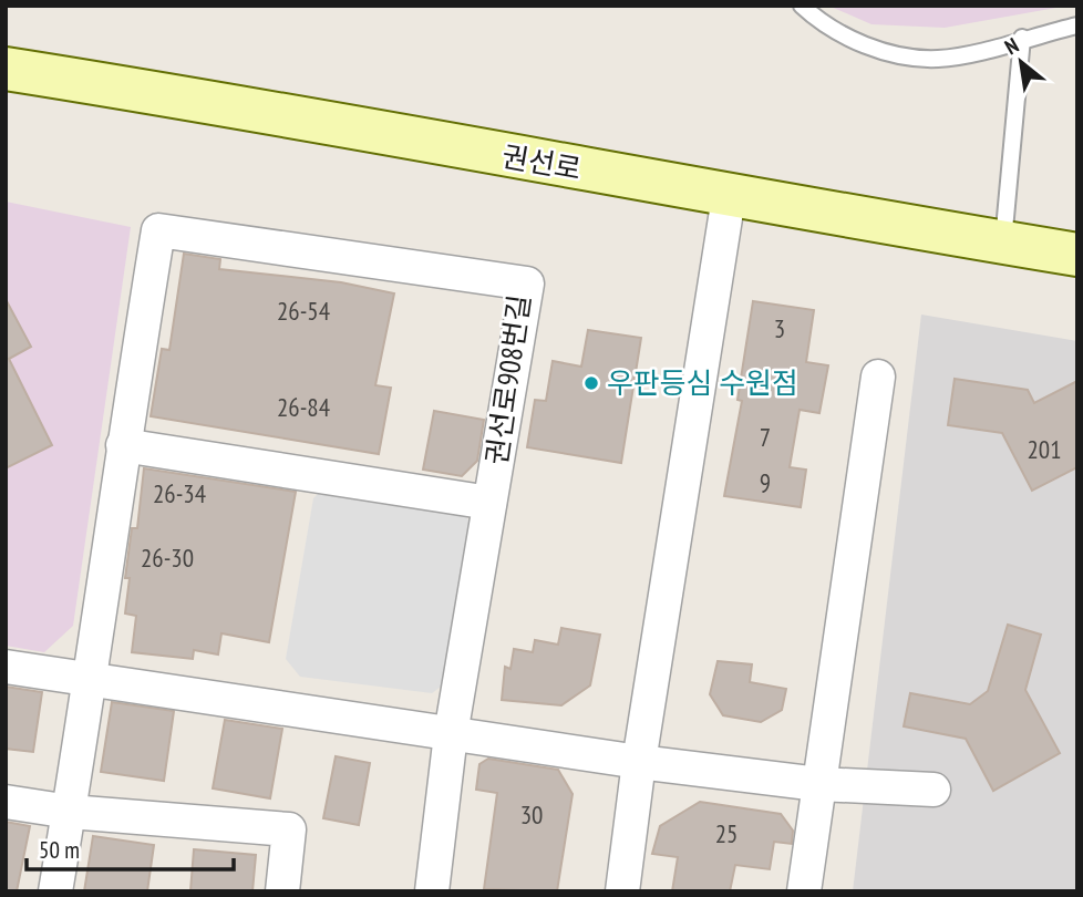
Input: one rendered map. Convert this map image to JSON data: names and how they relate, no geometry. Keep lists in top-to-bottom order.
{
  "streets": {
    "street": ["권선로", "권선로908번길"]
  },
  "places": ["우판등심 수원점"],
  "house_numbers": [
    "26-54",
    "3",
    "26-84",
    "7",
    "201",
    "9",
    "26-34",
    "26-30",
    "30",
    "25"
  ],
  "scale_bar": "50 m",
  "north": "top left"
}
